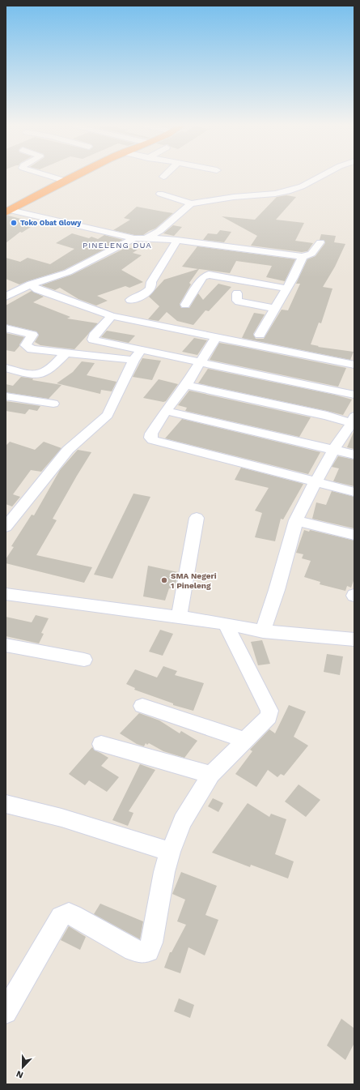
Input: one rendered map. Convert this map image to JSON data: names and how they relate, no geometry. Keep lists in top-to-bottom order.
{
  "districts": ["PINELENG DUA"],
  "places": ["Toko Obat Glowy", "SMA Negeri 1 Pineleng"],
  "north": "bottom"
}
